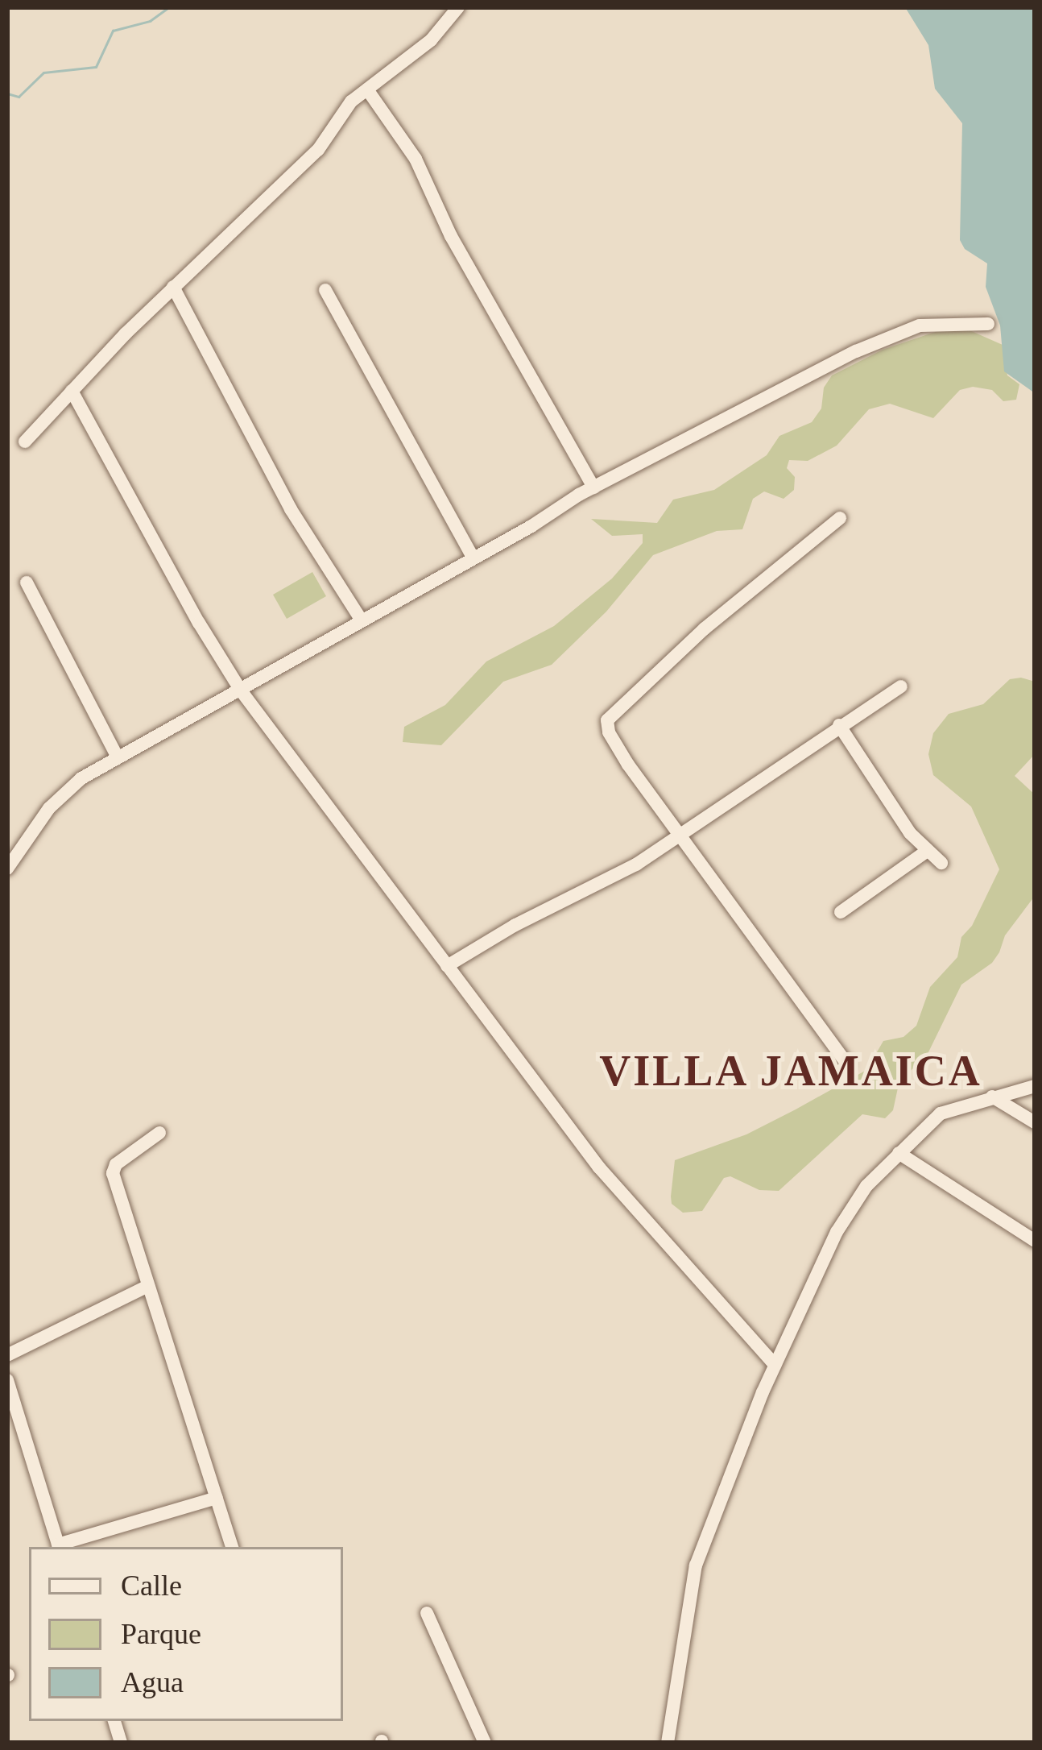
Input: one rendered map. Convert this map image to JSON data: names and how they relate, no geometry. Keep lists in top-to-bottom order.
{
  "districts": ["VILLA JAMAICA"],
  "legend": ["Calle", "Parque", "Agua"]
}
